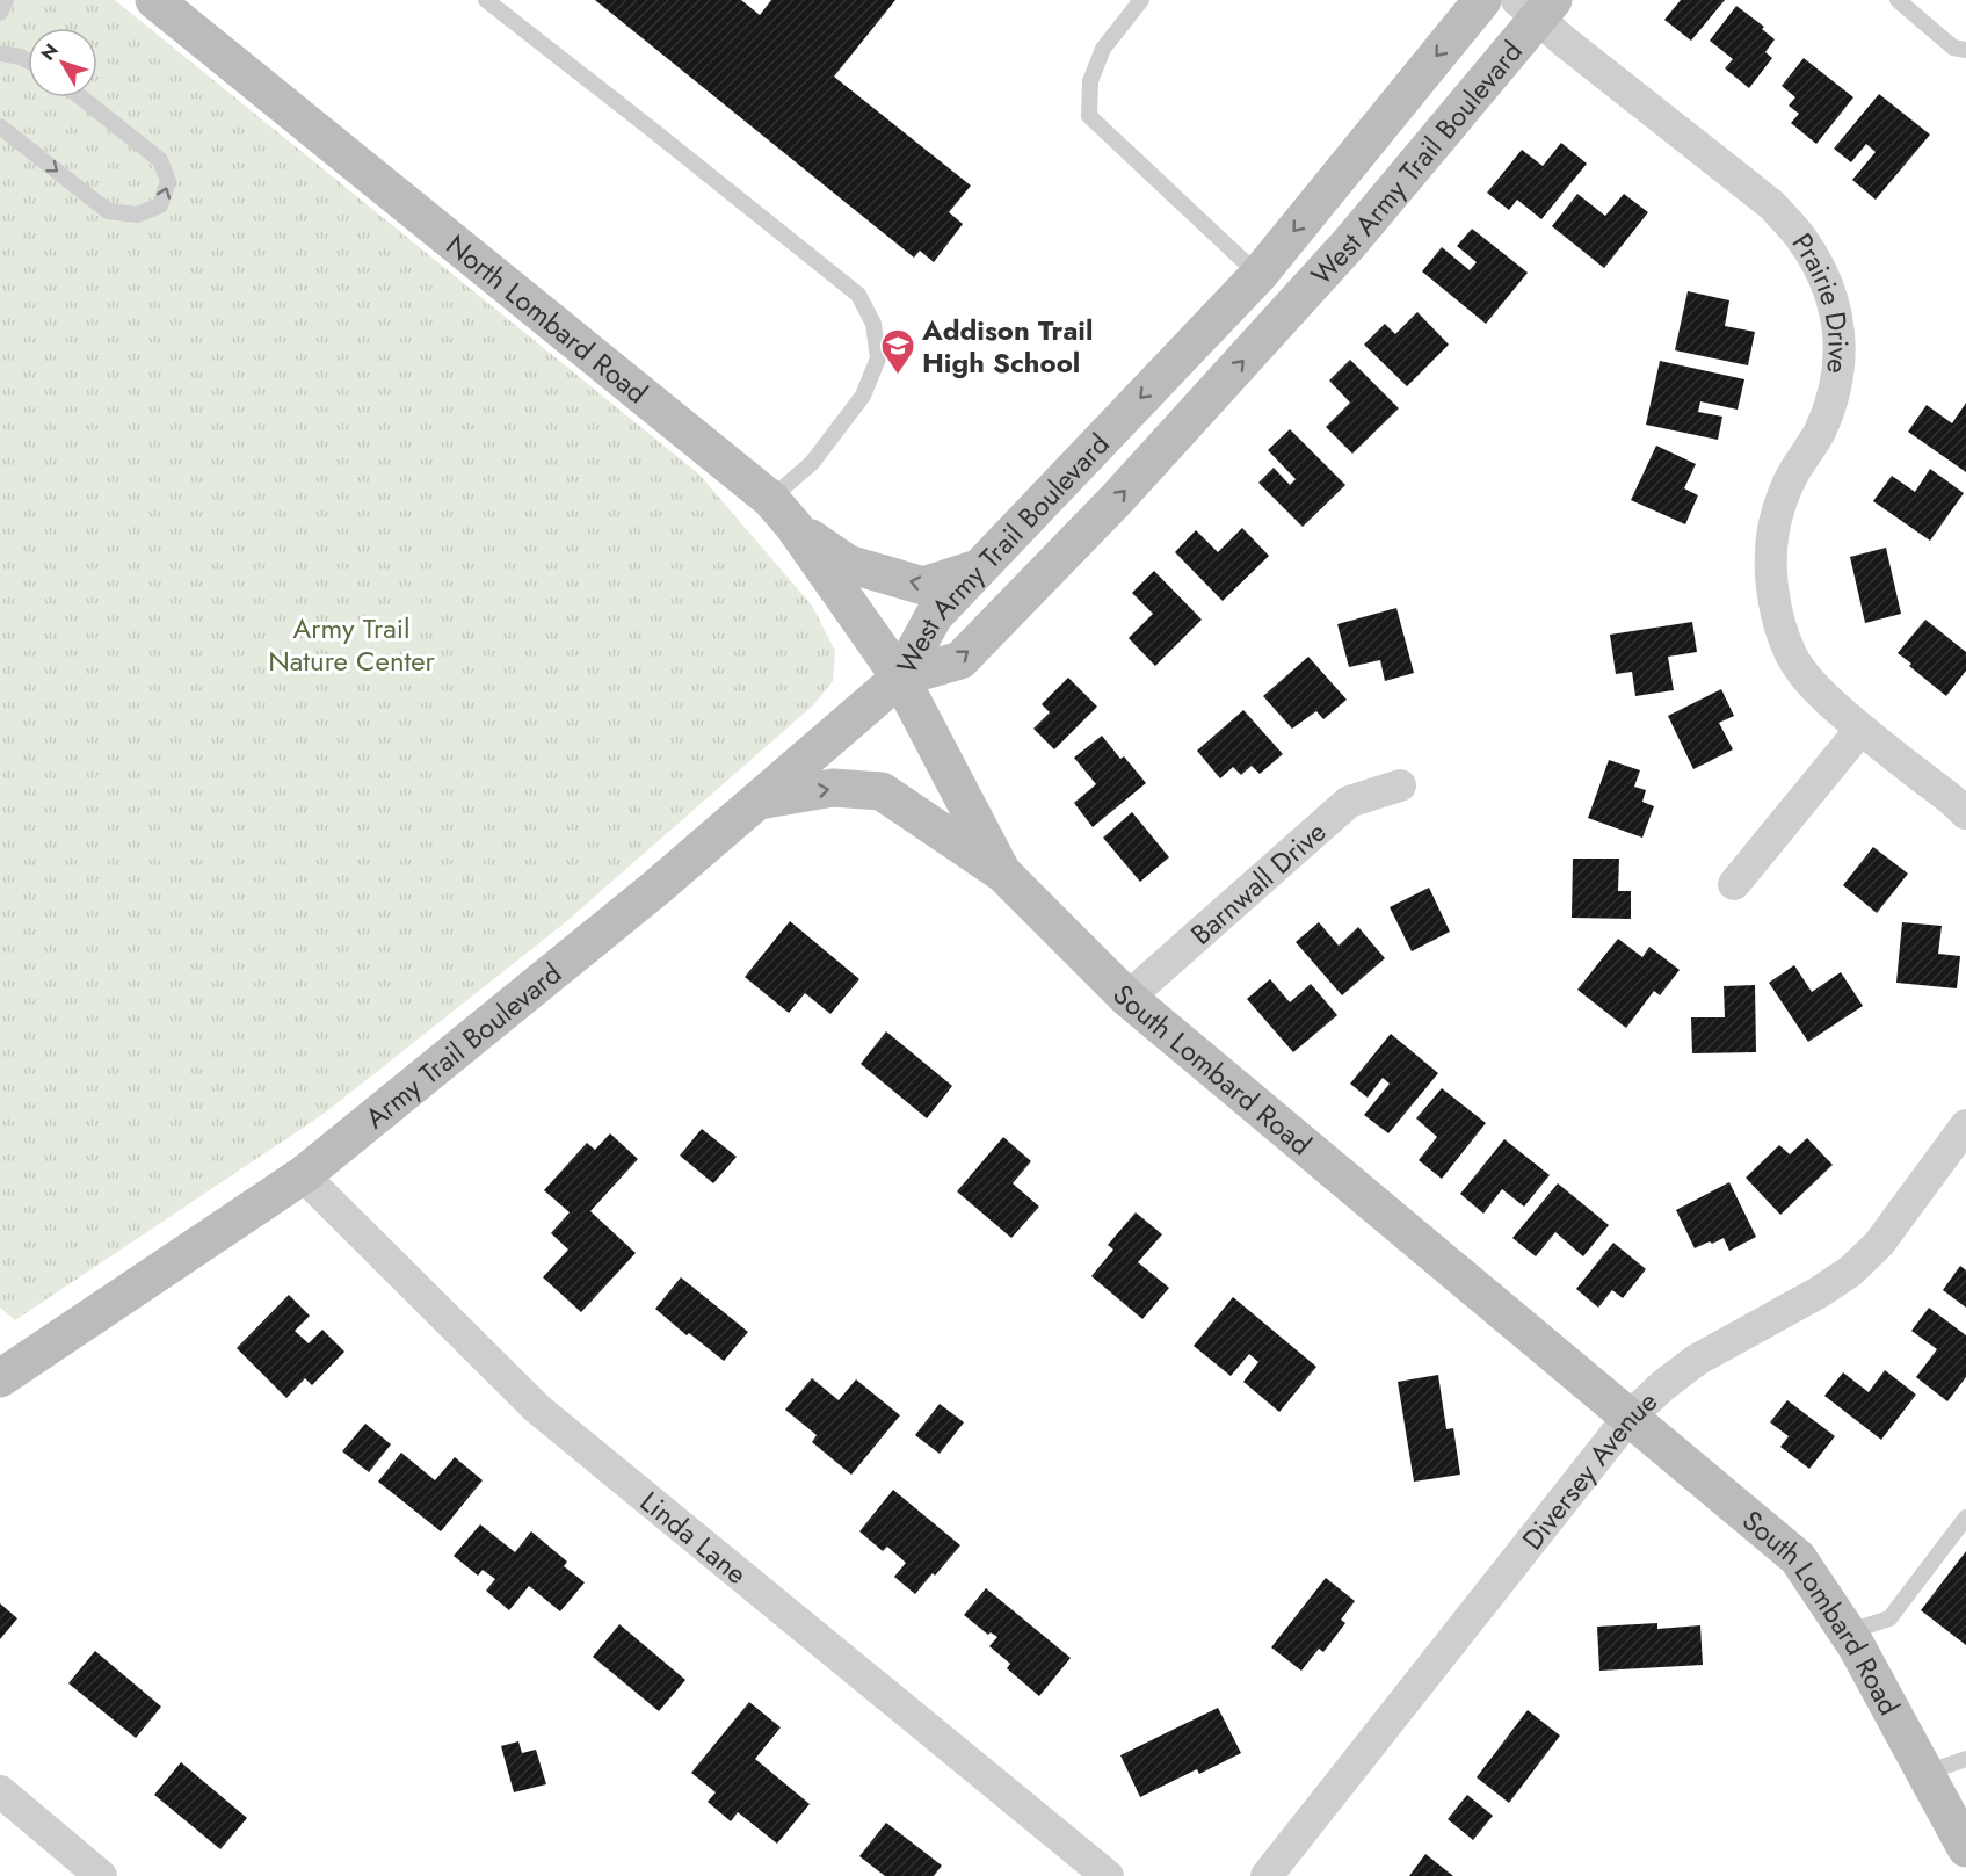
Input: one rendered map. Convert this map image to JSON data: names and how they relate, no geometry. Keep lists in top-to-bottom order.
{
  "streets": {
    "main road": [
      "West Army Trail Boulevard",
      "North Lombard Road",
      "Army Trail Boulevard",
      "South Lombard Road"
    ],
    "street": [
      "Prairie Drive",
      "Barnwall Drive",
      "Diversey Avenue",
      "Linda Lane"
    ]
  },
  "crossings": [
    ["West Army Trail Boulevard", "Prairie Drive"],
    ["West Army Trail Boulevard", "North Lombard Road"],
    ["West Army Trail Boulevard", "Army Trail Boulevard"],
    ["West Army Trail Boulevard", "South Lombard Road"],
    ["North Lombard Road", "Army Trail Boulevard"],
    ["North Lombard Road", "South Lombard Road"],
    ["Barnwall Drive", "South Lombard Road"],
    ["Army Trail Boulevard", "South Lombard Road"],
    ["Army Trail Boulevard", "Linda Lane"],
    ["South Lombard Road", "Diversey Avenue"]
  ],
  "parks": ["Army Trail Nature Center"],
  "places": {
    "school or university": ["Addison Trail High School"]
  },
  "north": "top left"
}
